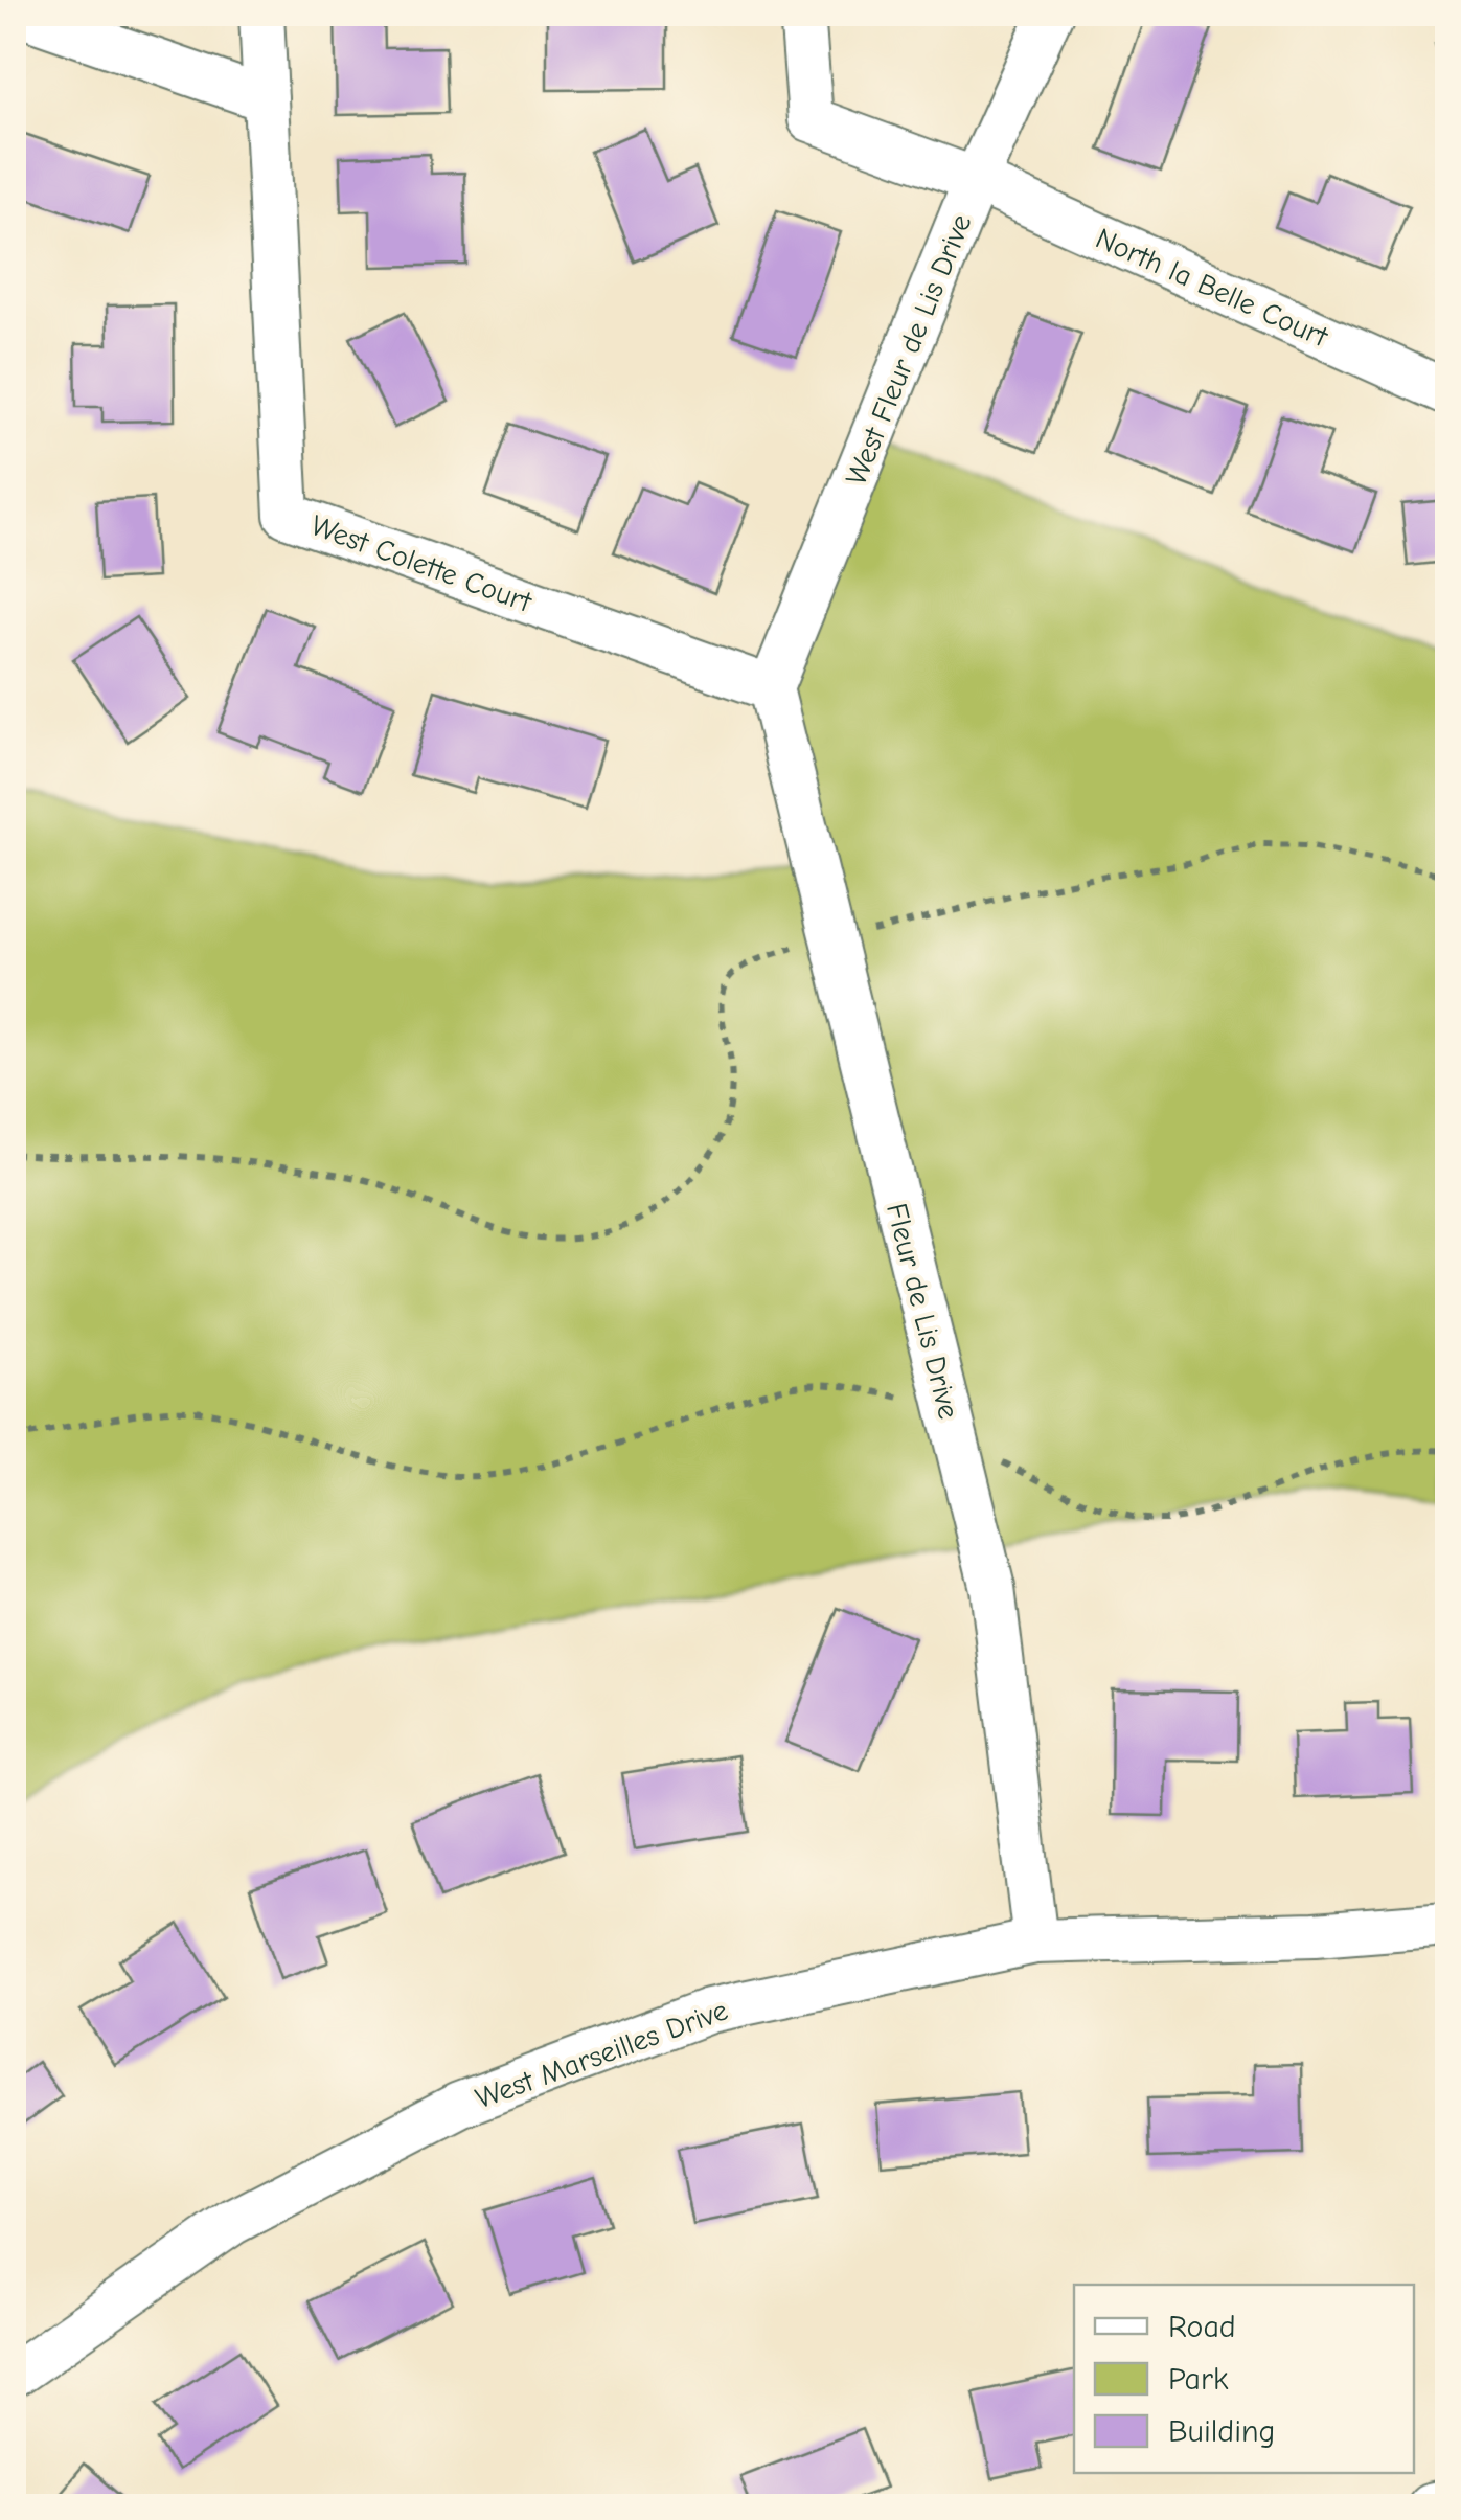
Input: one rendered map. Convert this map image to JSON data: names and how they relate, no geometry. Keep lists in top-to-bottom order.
{
  "streets": {
    "street": [
      "North la Belle Court",
      "West Fleur de Lis Drive",
      "West Colette Court",
      "Fleur de Lis Drive",
      "West Marseilles Drive"
    ]
  },
  "crossings": [
    ["North la Belle Court", "West Fleur de Lis Drive"],
    ["West Fleur de Lis Drive", "West Colette Court"],
    ["West Fleur de Lis Drive", "Fleur de Lis Drive"],
    ["West Colette Court", "Fleur de Lis Drive"],
    ["Fleur de Lis Drive", "West Marseilles Drive"]
  ],
  "legend": ["Road", "Park", "Building"]
}
